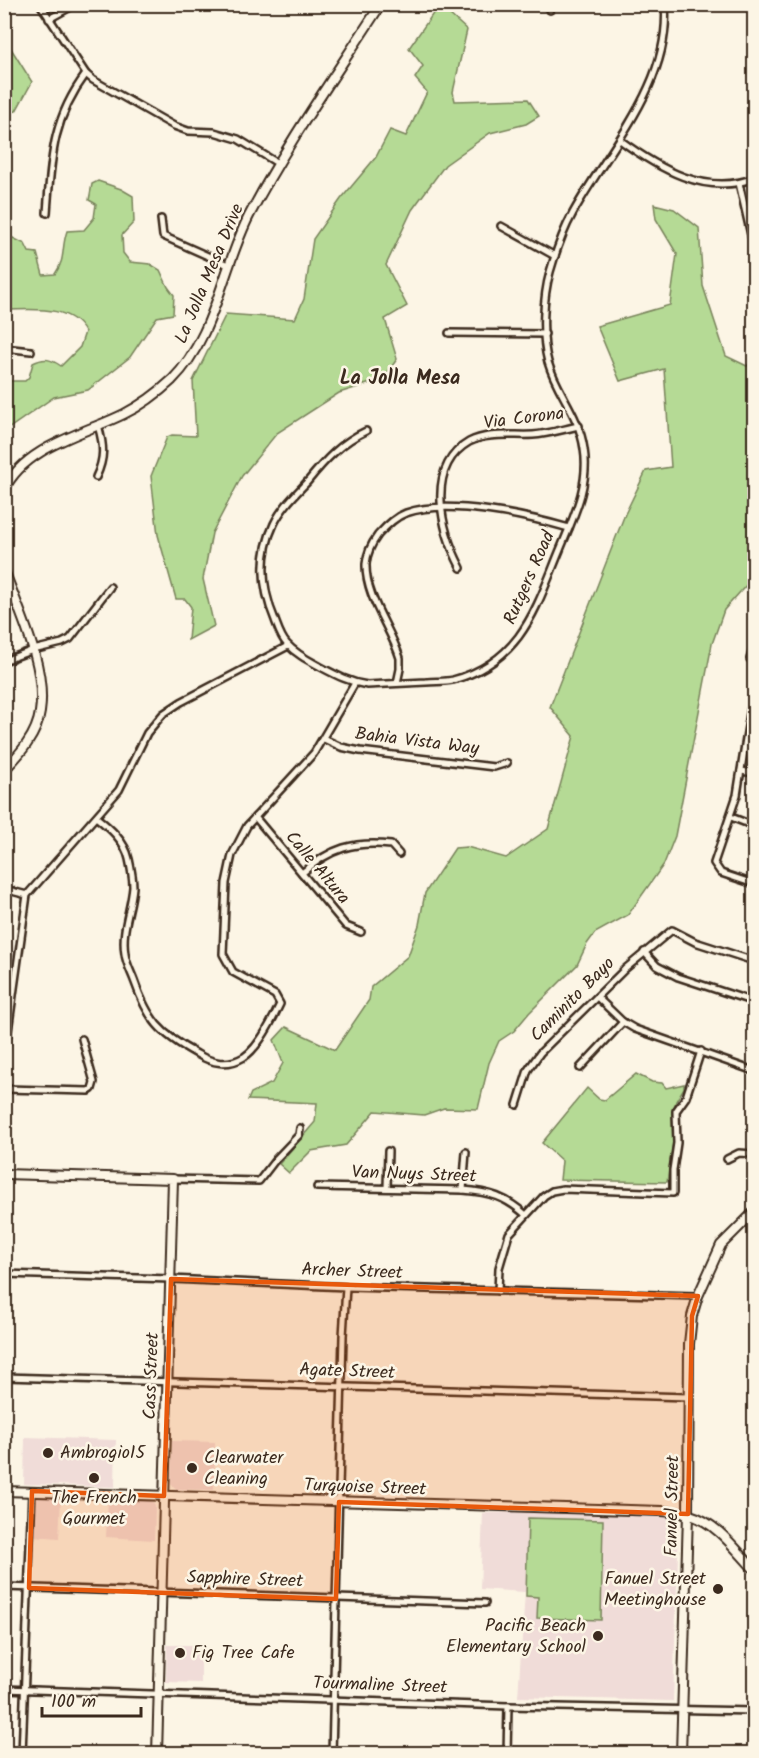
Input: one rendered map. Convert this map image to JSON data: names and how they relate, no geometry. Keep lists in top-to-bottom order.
{
  "streets": {
    "street": [
      "La Jolla Mesa Drive",
      "Via Corona",
      "Rutgers Road",
      "Bahia Vista Way",
      "Calle Altura",
      "Caminito Bayo",
      "Van Nuys Street",
      "Archer Street",
      "Agate Street",
      "Cass Street",
      "Turquoise Street",
      "Fanuel Street",
      "Sapphire Street",
      "Tourmaline Street"
    ]
  },
  "crossings": [
    ["Via Corona", "Rutgers Road"],
    ["Archer Street", "Cass Street"],
    ["Archer Street", "Fanuel Street"],
    ["Agate Street", "Cass Street"],
    ["Agate Street", "Fanuel Street"],
    ["Cass Street", "Turquoise Street"],
    ["Cass Street", "Sapphire Street"],
    ["Cass Street", "Tourmaline Street"],
    ["Turquoise Street", "Fanuel Street"],
    ["Fanuel Street", "Tourmaline Street"]
  ],
  "districts": ["La Jolla Mesa"],
  "places": [
    "Ambrogio15",
    "Clearwater Cleaning",
    "The French Gourmet",
    "Fanuel Street Meetinghouse",
    "Pacific Beach Elementary School",
    "Fig Tree Cafe"
  ],
  "scale_bar": "100 m"
}
